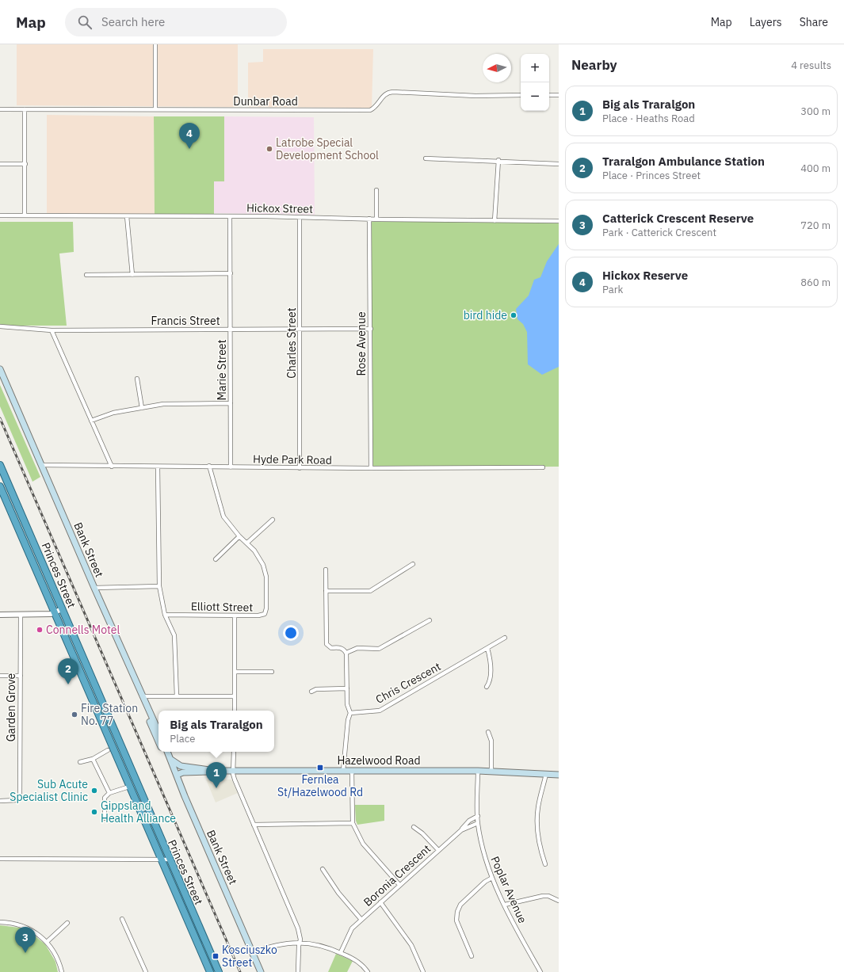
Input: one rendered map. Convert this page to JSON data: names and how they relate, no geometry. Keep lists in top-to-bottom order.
{
  "streets": {
    "highway": ["Princes Street"],
    "main road": ["Bank Street", "Hazelwood Road"],
    "street": [
      "Dunbar Road",
      "Hickox Street",
      "Francis Street",
      "Charles Street",
      "Rose Avenue",
      "Marie Street",
      "Hyde Park Road",
      "Elliott Street",
      "Chris Crescent",
      "Garden Grove",
      "Boronia Crescent",
      "Poplar Avenue"
    ]
  },
  "crossings": [
    ["Hickox Street", "Charles Street"],
    ["Hickox Street", "Rose Avenue"],
    ["Hickox Street", "Marie Street"],
    ["Francis Street", "Charles Street"],
    ["Francis Street", "Rose Avenue"],
    ["Francis Street", "Marie Street"],
    ["Charles Street", "Hyde Park Road"],
    ["Rose Avenue", "Hyde Park Road"],
    ["Marie Street", "Hyde Park Road"],
    ["Hyde Park Road", "Bank Street"],
    ["Hyde Park Road", "Elliott Street"],
    ["Hazelwood Road", "Poplar Avenue"],
    ["Boronia Crescent", "Poplar Avenue"]
  ],
  "places": {
    "other": [
      "Latrobe Special Development School",
      "bird hide",
      "Connells Motel",
      "Fire Station No. 77",
      "Sub Acute Specialist Clinic",
      "Gippsland Health Alliance"
    ],
    "transit": ["Fernlea St/Hazelwood Rd", "Kosciuszko Street"]
  },
  "north": "left",
  "page": {
    "header": "Map",
    "search": "Search here",
    "nav": ["Map", "Layers", "Share"],
    "heading": ["Nearby", "4 results"],
    "map_buttons": ["+", "−"],
    "list": [
      {
        "mark": "1",
        "name": "Big als Traralgon",
        "note": "Place · Heaths Road",
        "value": "300 m"
      },
      {
        "mark": "2",
        "name": "Traralgon Ambulance Station",
        "note": "Place · Princes Street",
        "value": "400 m"
      },
      {
        "mark": "3",
        "name": "Catterick Crescent Reserve",
        "note": "Park · Catterick Crescent",
        "value": "720 m"
      },
      {
        "mark": "4",
        "name": "Hickox Reserve",
        "note": "Park",
        "value": "860 m"
      }
    ],
    "pins": [
      "4",
      "2",
      "1",
      "3"
    ],
    "popup": ["Big als Traralgon", "Place"]
  }
}
